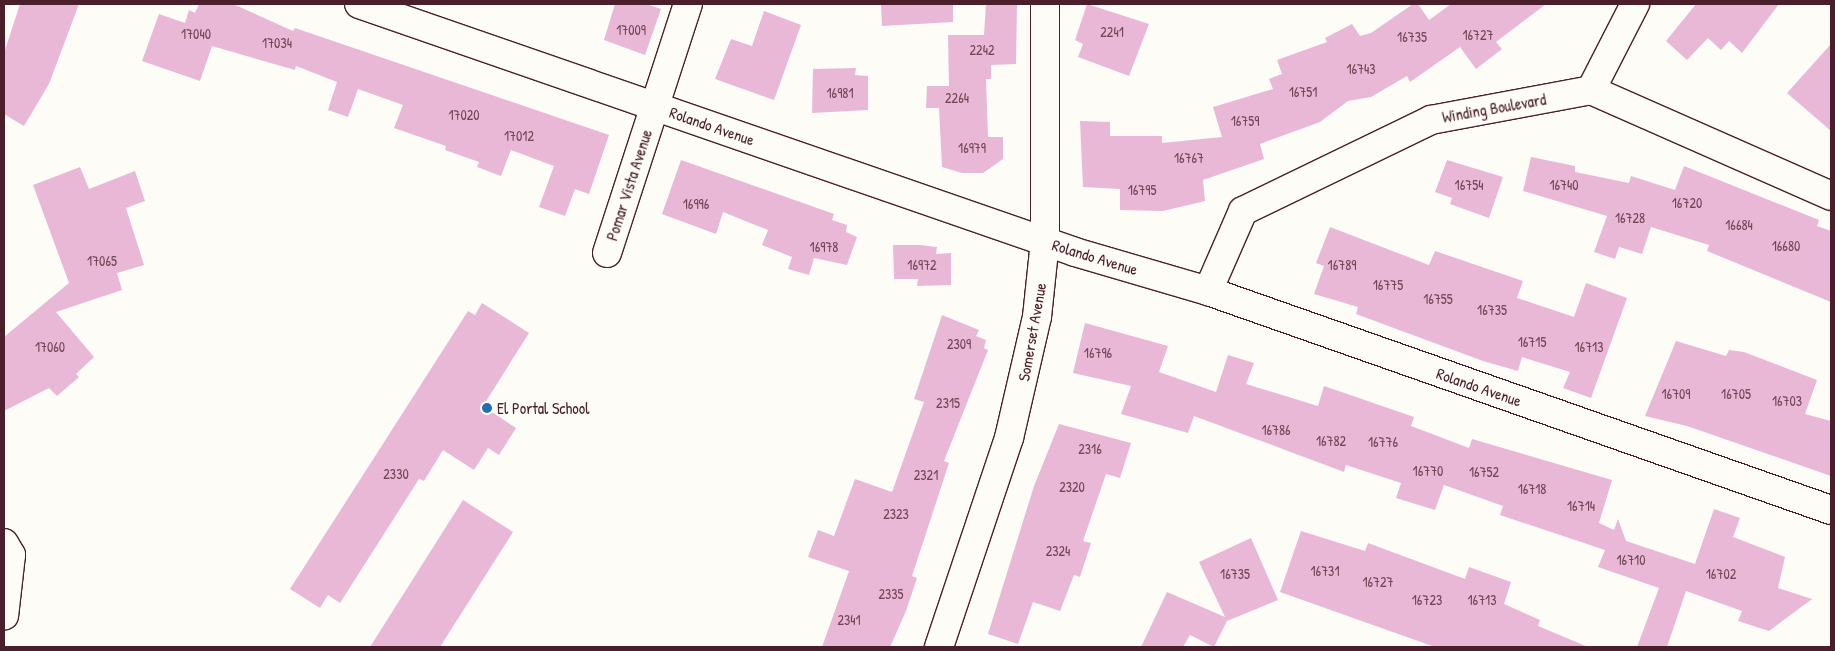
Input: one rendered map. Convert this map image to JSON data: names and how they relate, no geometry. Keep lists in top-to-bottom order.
{
  "streets": {
    "street": [
      "Winding Boulevard",
      "Rolando Avenue",
      "Pomar Vista Avenue",
      "Somerset Avenue"
    ]
  },
  "crossings": [
    ["Winding Boulevard", "Rolando Avenue"],
    ["Rolando Avenue", "Pomar Vista Avenue"],
    ["Rolando Avenue", "Somerset Avenue"]
  ],
  "places": ["El Portal School"],
  "house_numbers": [
    "17009",
    "2241",
    "17040",
    "16727",
    "16735",
    "17034",
    "2242",
    "16743",
    "16751",
    "16981",
    "2264",
    "17020",
    "16759",
    "17012",
    "16979",
    "16767",
    "16754",
    "16740",
    "16795",
    "16720",
    "16996",
    "16728",
    "16684",
    "16680",
    "16978",
    "17065",
    "16972",
    "16789",
    "16775",
    "16755",
    "16735",
    "16715",
    "2309",
    "17060",
    "16713",
    "16796",
    "16709",
    "16705",
    "16703",
    "2315",
    "16786",
    "16782",
    "16776",
    "2316",
    "16770",
    "16752",
    "2330",
    "2321",
    "2320",
    "16718",
    "16714",
    "2323",
    "2324",
    "16710",
    "16731",
    "16735",
    "16702",
    "16727",
    "2335",
    "16723",
    "16713",
    "2341"
  ]
}
